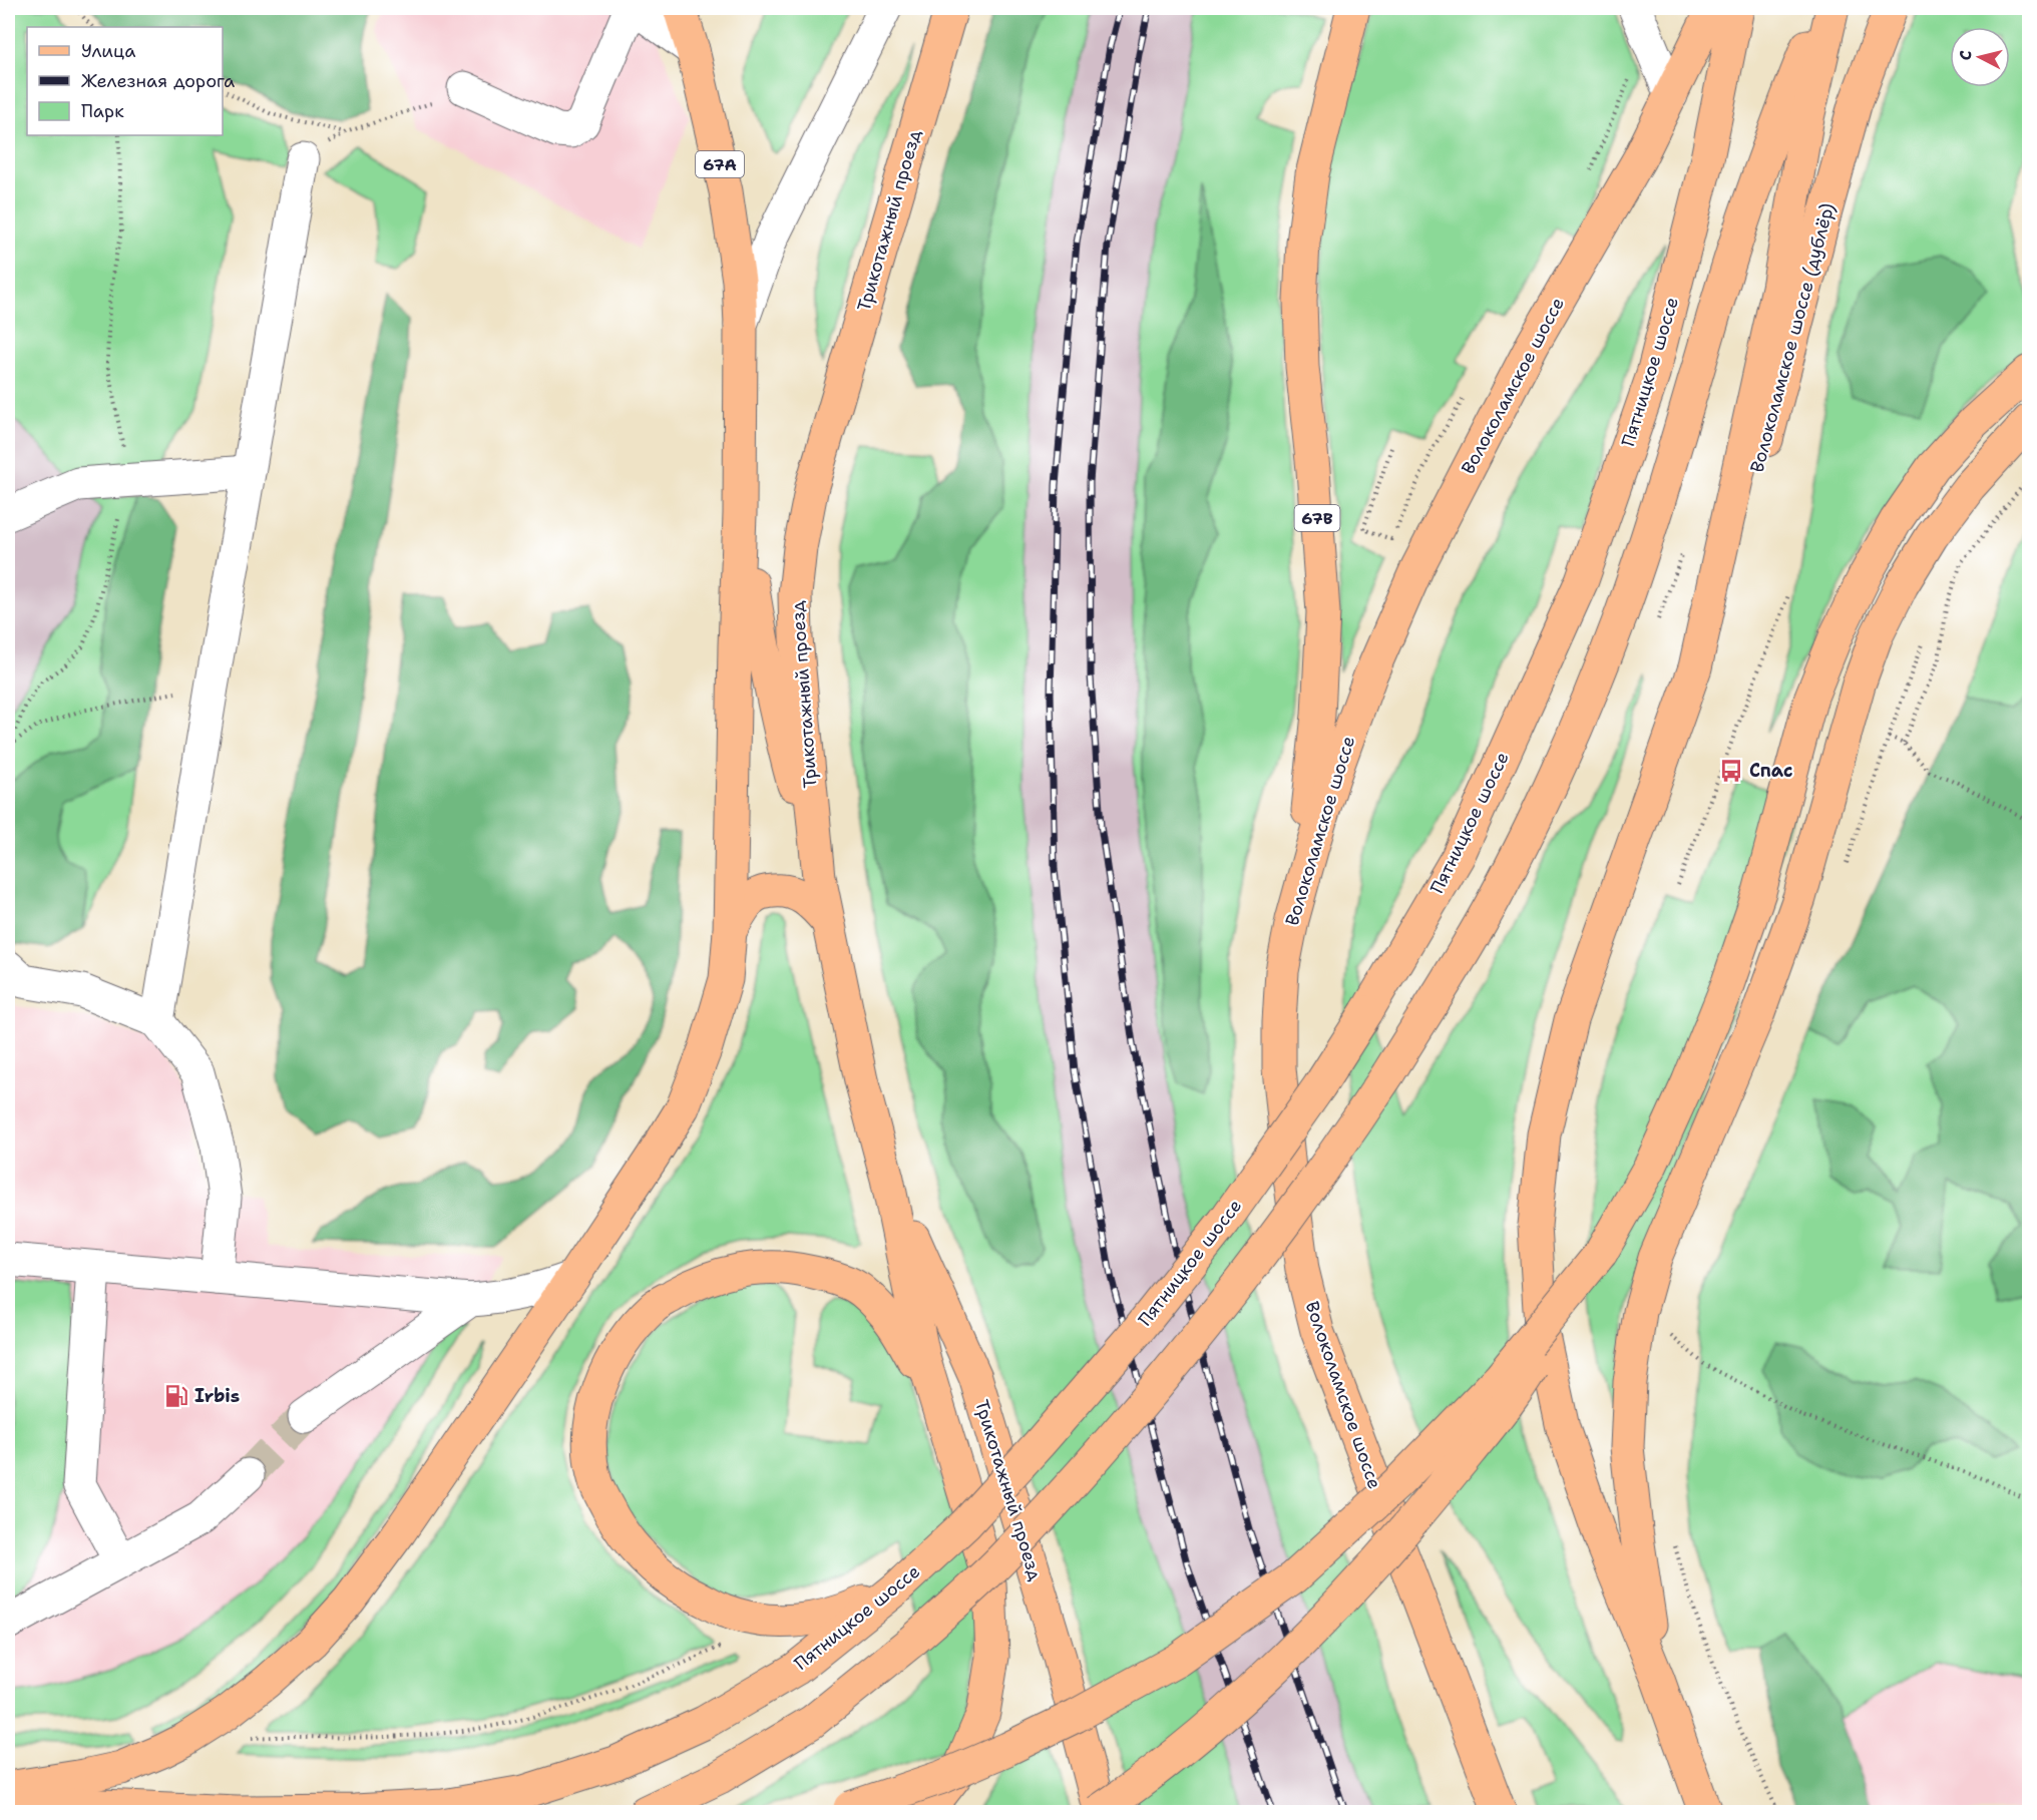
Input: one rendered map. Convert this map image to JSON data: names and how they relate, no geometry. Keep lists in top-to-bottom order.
{
  "streets": {
    "main road": [
      "67A",
      "Трикотажный проезд",
      "Волоколамское шоссе (дублёр)",
      "Пятницкое шоссе",
      "Волоколамское шоссе",
      "67B"
    ]
  },
  "crossings": [
    ["Волоколамское шоссе", "67B"]
  ],
  "places": {
    "bus stop": ["Спас"],
    "fuel station": ["Irbis"]
  },
  "legend": ["Улица", "Железная дорога", "Парк"],
  "north": "left"
}
